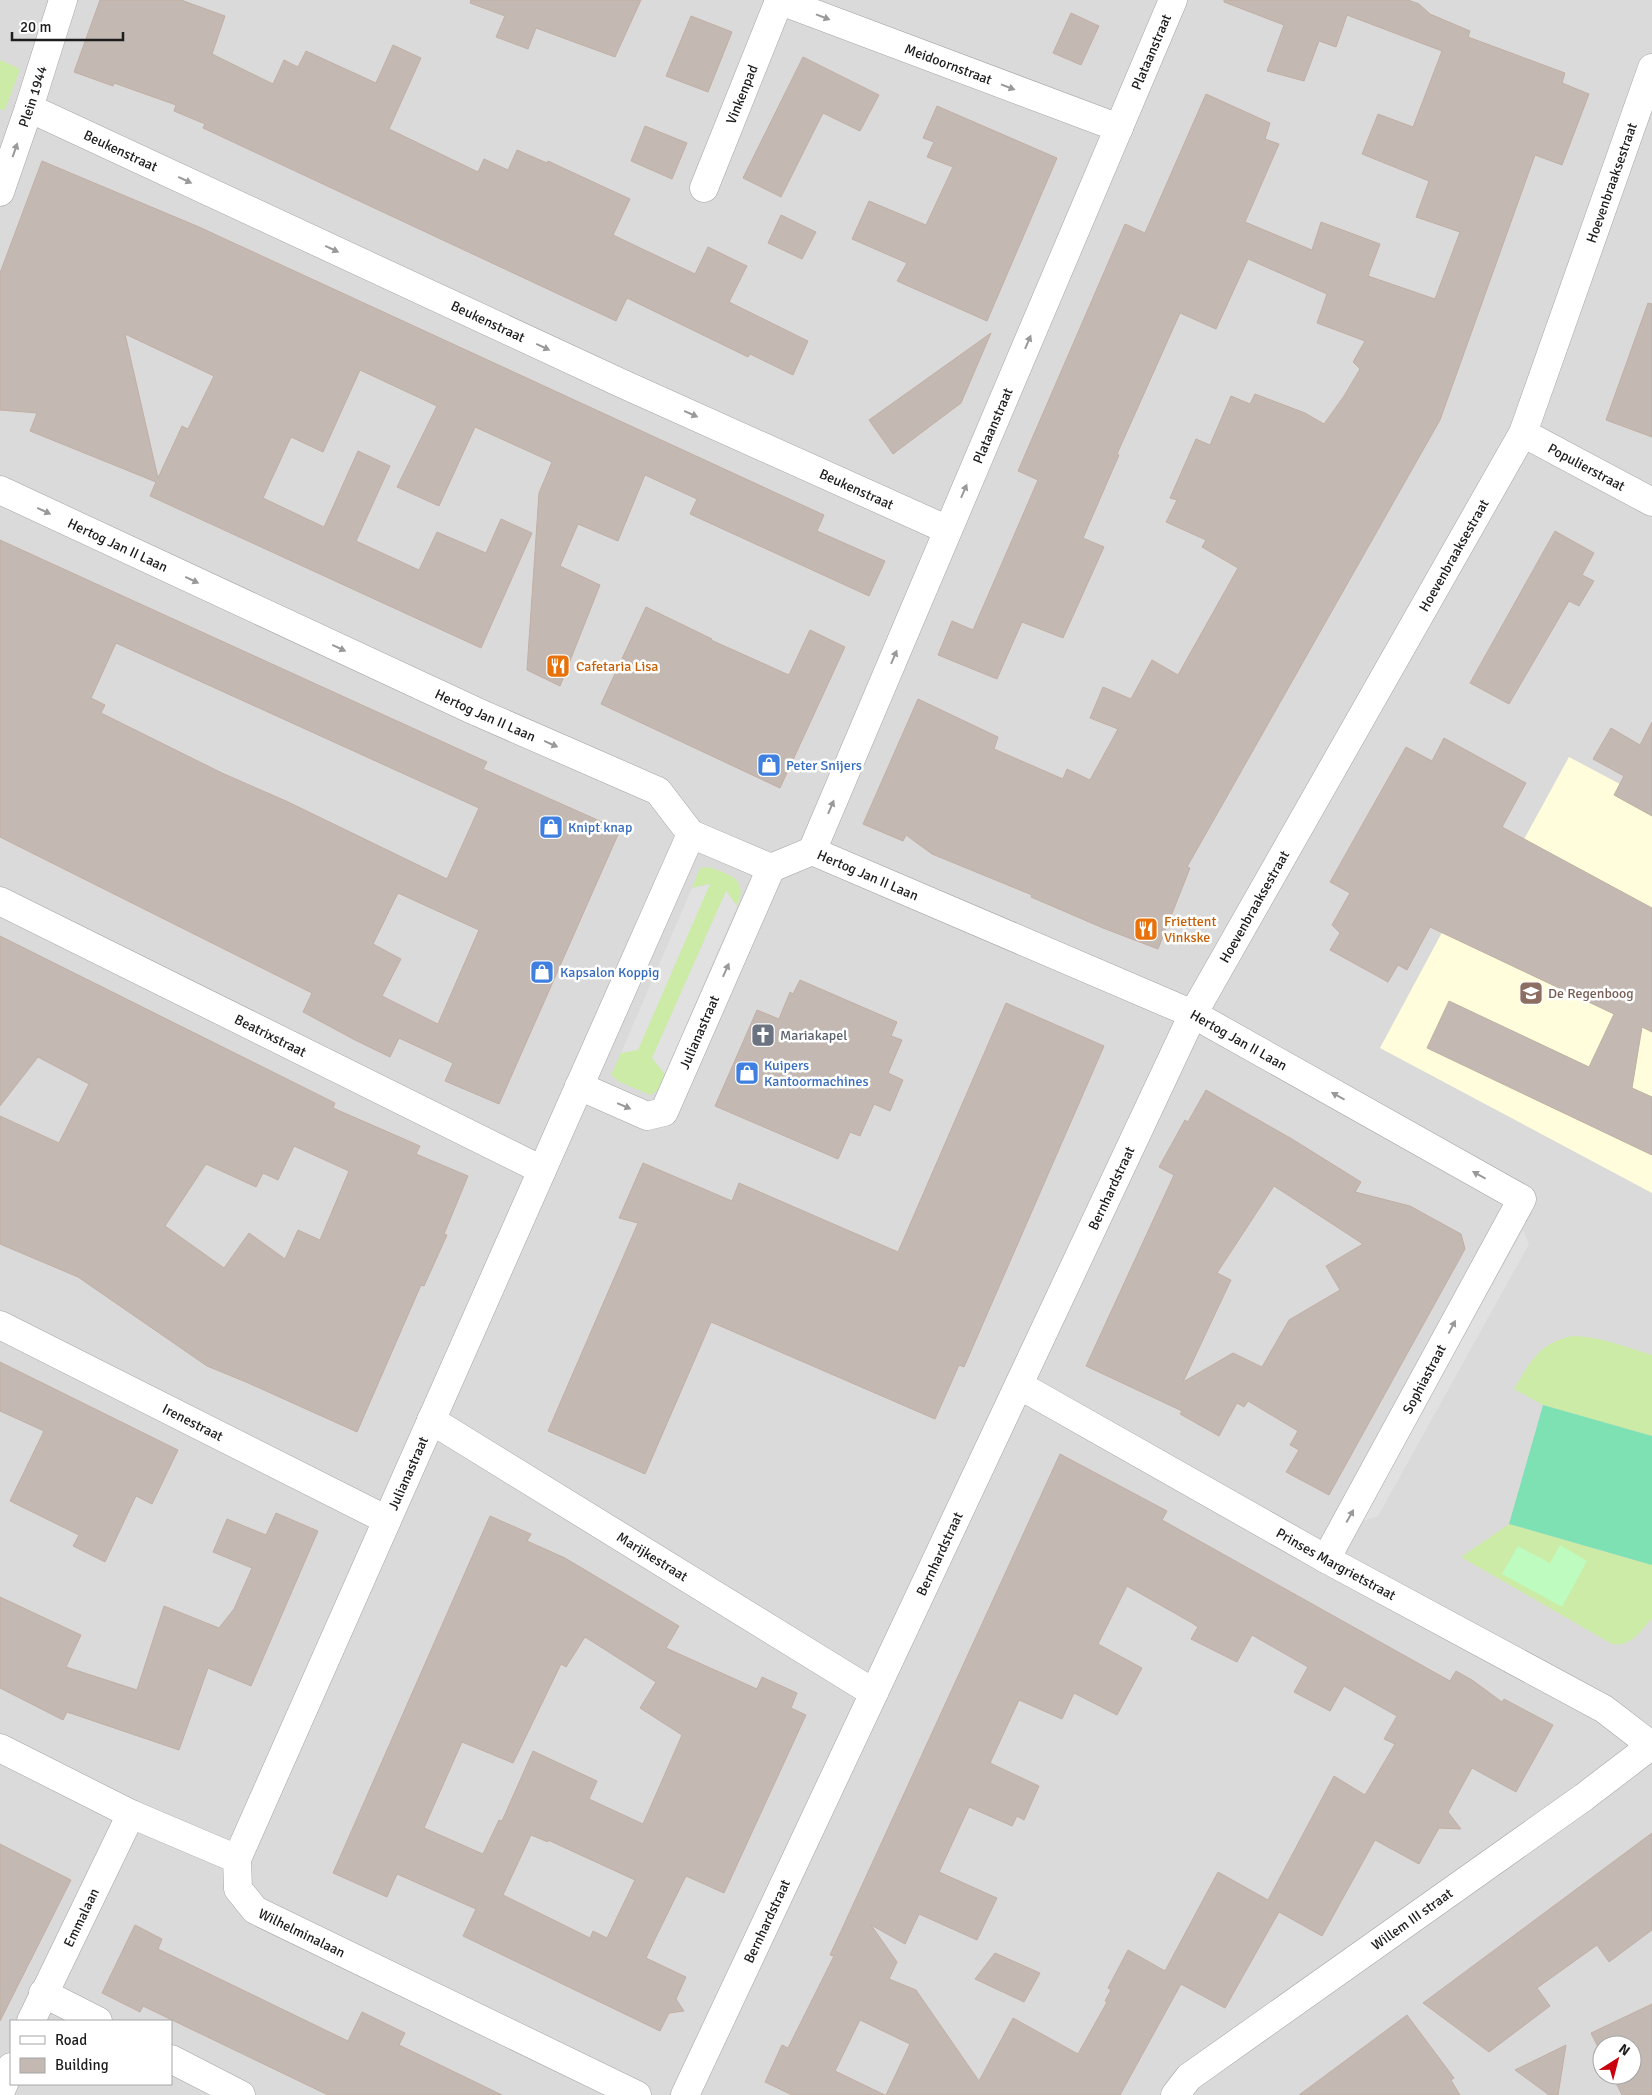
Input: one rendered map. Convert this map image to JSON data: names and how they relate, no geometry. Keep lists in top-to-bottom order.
{
  "streets": {
    "street": [
      "Plataanstraat",
      "Meidoornstraat",
      "Vinkenpad",
      "Plein 1944",
      "Beukenstraat",
      "Hoevenbraaksestraat",
      "Populierstraat",
      "Hertog Jan II Laan",
      "Julianastraat",
      "Beatrixstraat",
      "Bernhardstraat",
      "Sophiastraat",
      "Irenestraat",
      "Marijkestraat",
      "Prinses Margrietstraat",
      "Emmalaan",
      "Willem III straat",
      "Wilhelminalaan"
    ]
  },
  "crossings": [
    ["Plataanstraat", "Meidoornstraat"],
    ["Plataanstraat", "Beukenstraat"],
    ["Plataanstraat", "Hertog Jan II Laan"],
    ["Meidoornstraat", "Vinkenpad"],
    ["Plein 1944", "Beukenstraat"],
    ["Hoevenbraaksestraat", "Populierstraat"],
    ["Hoevenbraaksestraat", "Hertog Jan II Laan"],
    ["Hoevenbraaksestraat", "Bernhardstraat"],
    ["Hertog Jan II Laan", "Julianastraat"],
    ["Hertog Jan II Laan", "Bernhardstraat"],
    ["Hertog Jan II Laan", "Sophiastraat"],
    ["Julianastraat", "Beatrixstraat"],
    ["Julianastraat", "Irenestraat"],
    ["Julianastraat", "Marijkestraat"],
    ["Julianastraat", "Wilhelminalaan"],
    ["Bernhardstraat", "Marijkestraat"],
    ["Bernhardstraat", "Prinses Margrietstraat"],
    ["Sophiastraat", "Prinses Margrietstraat"],
    ["Prinses Margrietstraat", "Willem III straat"]
  ],
  "one_way": [
    "Plataanstraat",
    "Meidoornstraat",
    "Plein 1944",
    "Beukenstraat",
    "Sophiastraat"
  ],
  "places": {
    "restaurant": ["Cafetaria Lisa", "Friettent Vinkske"],
    "shop": [
      "Peter Snijers",
      "Knipt knap",
      "Kapsalon Koppig",
      "Kuipers Kantoormachines"
    ],
    "school or university": ["De Regenboog"],
    "church": ["Mariakapel"]
  },
  "legend": ["Road", "Building"],
  "scale_bar": "20 m",
  "north": "top right"
}
